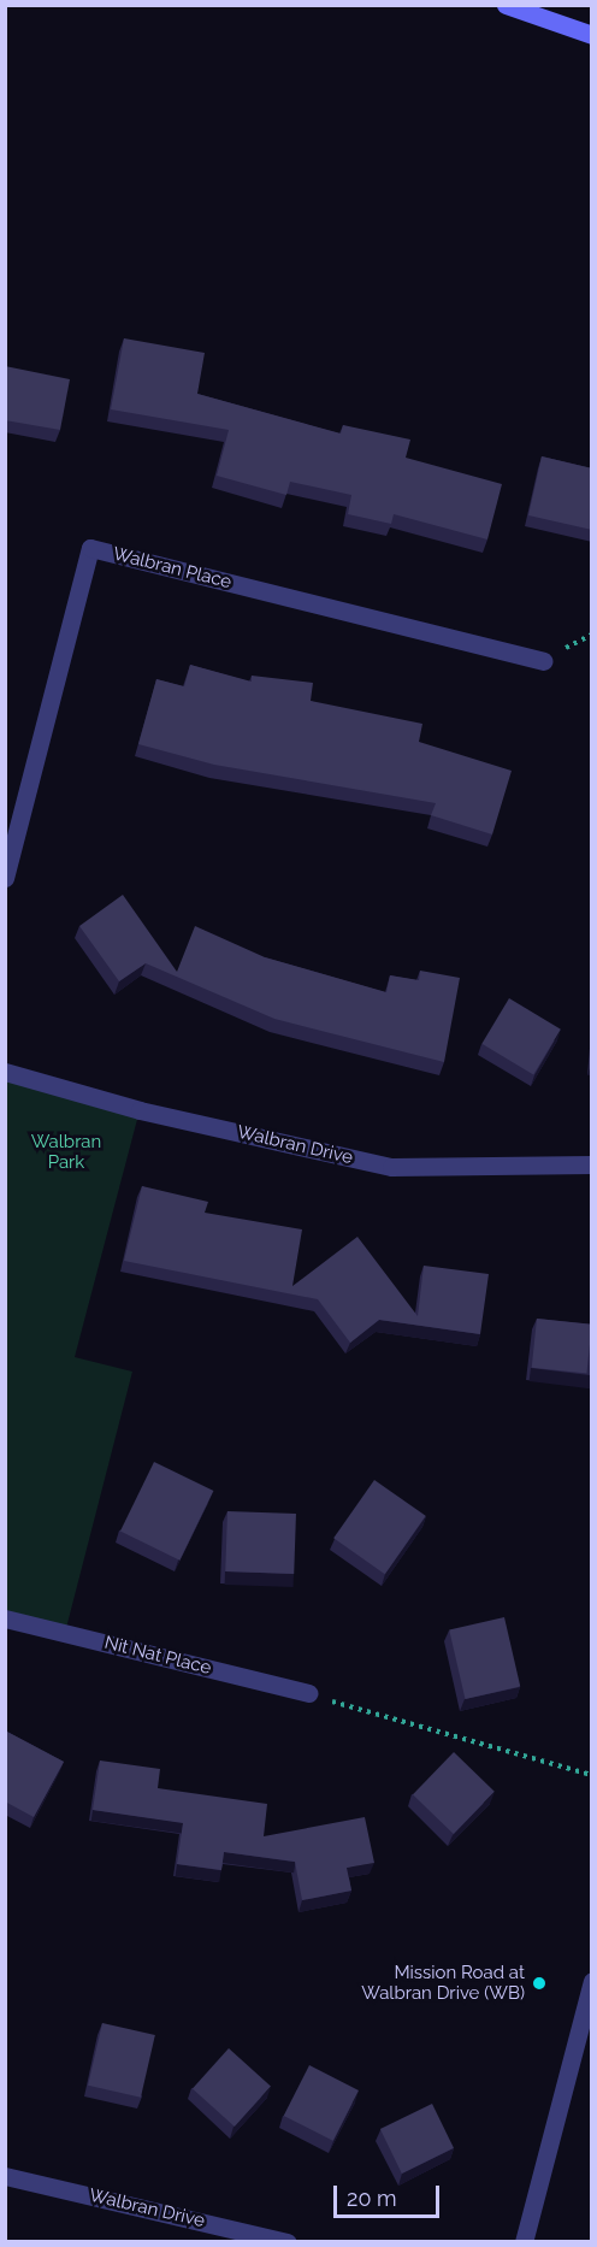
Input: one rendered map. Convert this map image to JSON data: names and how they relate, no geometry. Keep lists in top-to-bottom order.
{
  "streets": {
    "street": ["Walbran Place", "Walbran Drive", "Nit Nat Place"]
  },
  "parks": ["Walbran Park"],
  "places": ["Mission Road at Walbran Drive (WB)"],
  "scale_bar": "20 m"
}
